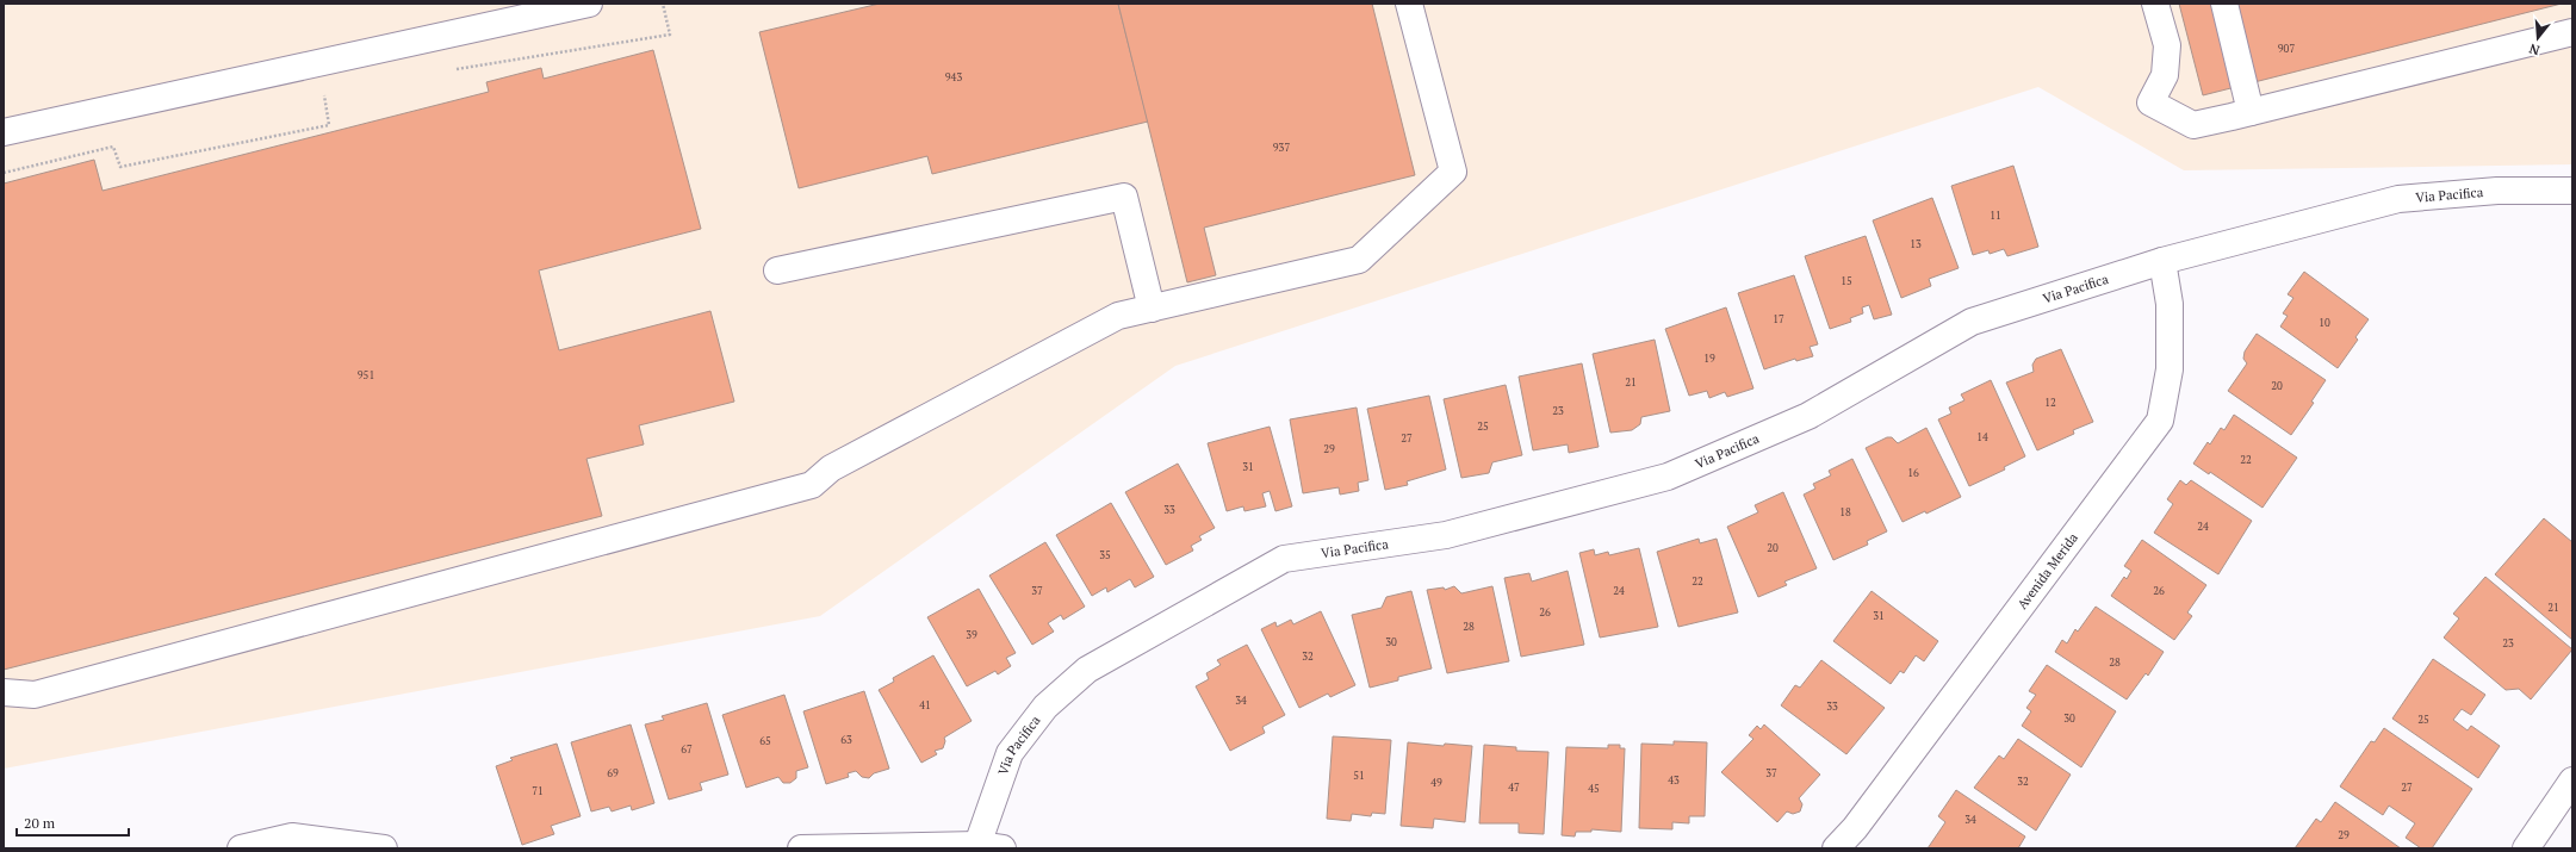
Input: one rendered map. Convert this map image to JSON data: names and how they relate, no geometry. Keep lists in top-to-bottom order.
{
  "streets": {
    "street": ["Via Pacifica", "Avenida Merida"]
  },
  "crossings": [
    ["Via Pacifica", "Avenida Merida"]
  ],
  "house_numbers": [
    "907",
    "943",
    "937",
    "11",
    "13",
    "15",
    "17",
    "10",
    "19",
    "951",
    "21",
    "20",
    "12",
    "23",
    "25",
    "14",
    "27",
    "29",
    "22",
    "31",
    "16",
    "33",
    "18",
    "24",
    "20",
    "35",
    "22",
    "37",
    "24",
    "26",
    "21",
    "26",
    "31",
    "28",
    "39",
    "30",
    "23",
    "32",
    "28",
    "34",
    "41",
    "33",
    "30",
    "25",
    "63",
    "65",
    "67",
    "69",
    "37",
    "51",
    "43",
    "32",
    "49",
    "47",
    "27",
    "45",
    "71",
    "34",
    "29"
  ],
  "scale_bar": "20 m",
  "north": "bottom"
}
